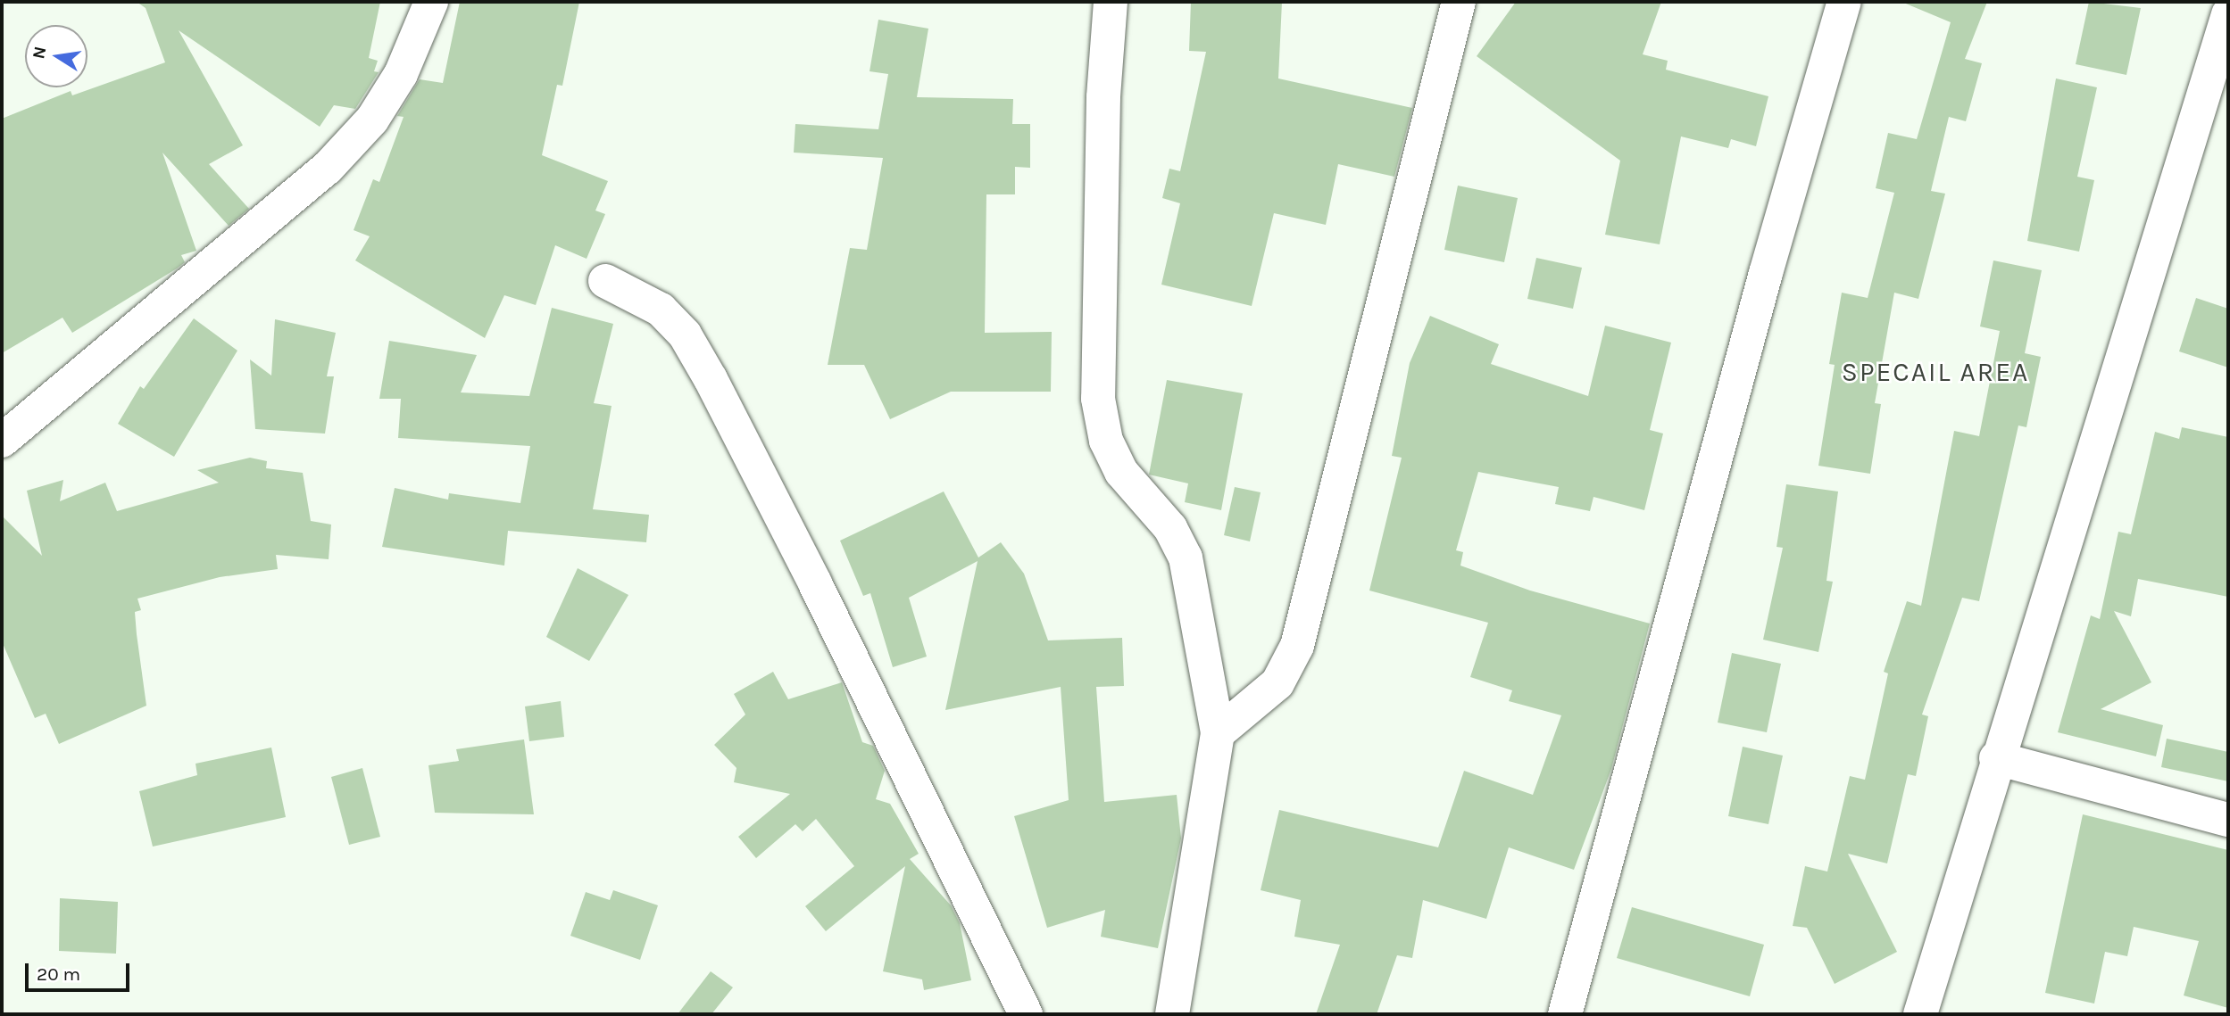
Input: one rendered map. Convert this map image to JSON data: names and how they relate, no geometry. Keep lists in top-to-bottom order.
{
  "districts": ["SPECAIL AREA"],
  "scale_bar": "20 m",
  "north": "left"
}
